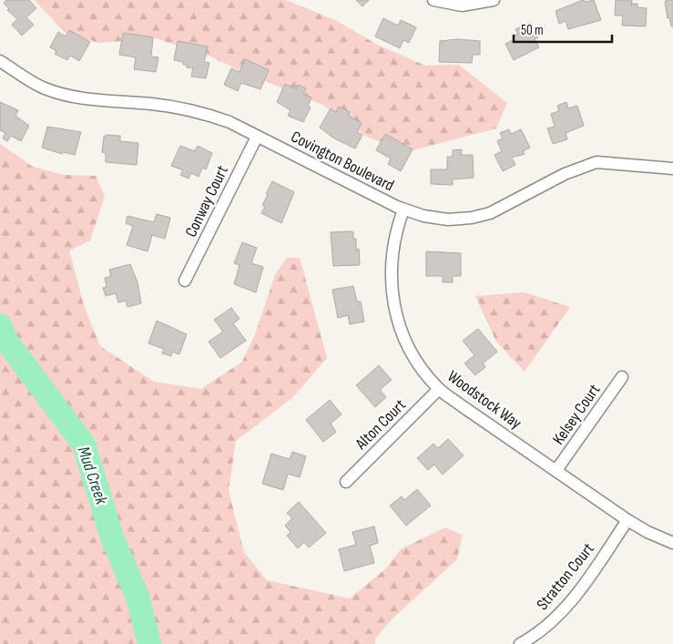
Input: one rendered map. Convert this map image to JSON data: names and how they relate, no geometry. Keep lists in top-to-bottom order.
{
  "streets": {
    "street": [
      "Covington Boulevard",
      "Conway Court",
      "Woodstock Way",
      "Kelsey Court",
      "Alton Court",
      "Stratton Court"
    ]
  },
  "crossings": [
    ["Covington Boulevard", "Conway Court"],
    ["Covington Boulevard", "Woodstock Way"],
    ["Woodstock Way", "Kelsey Court"],
    ["Woodstock Way", "Alton Court"],
    ["Woodstock Way", "Stratton Court"]
  ],
  "water": ["Mud Creek"],
  "scale_bar": "50 m"
}
